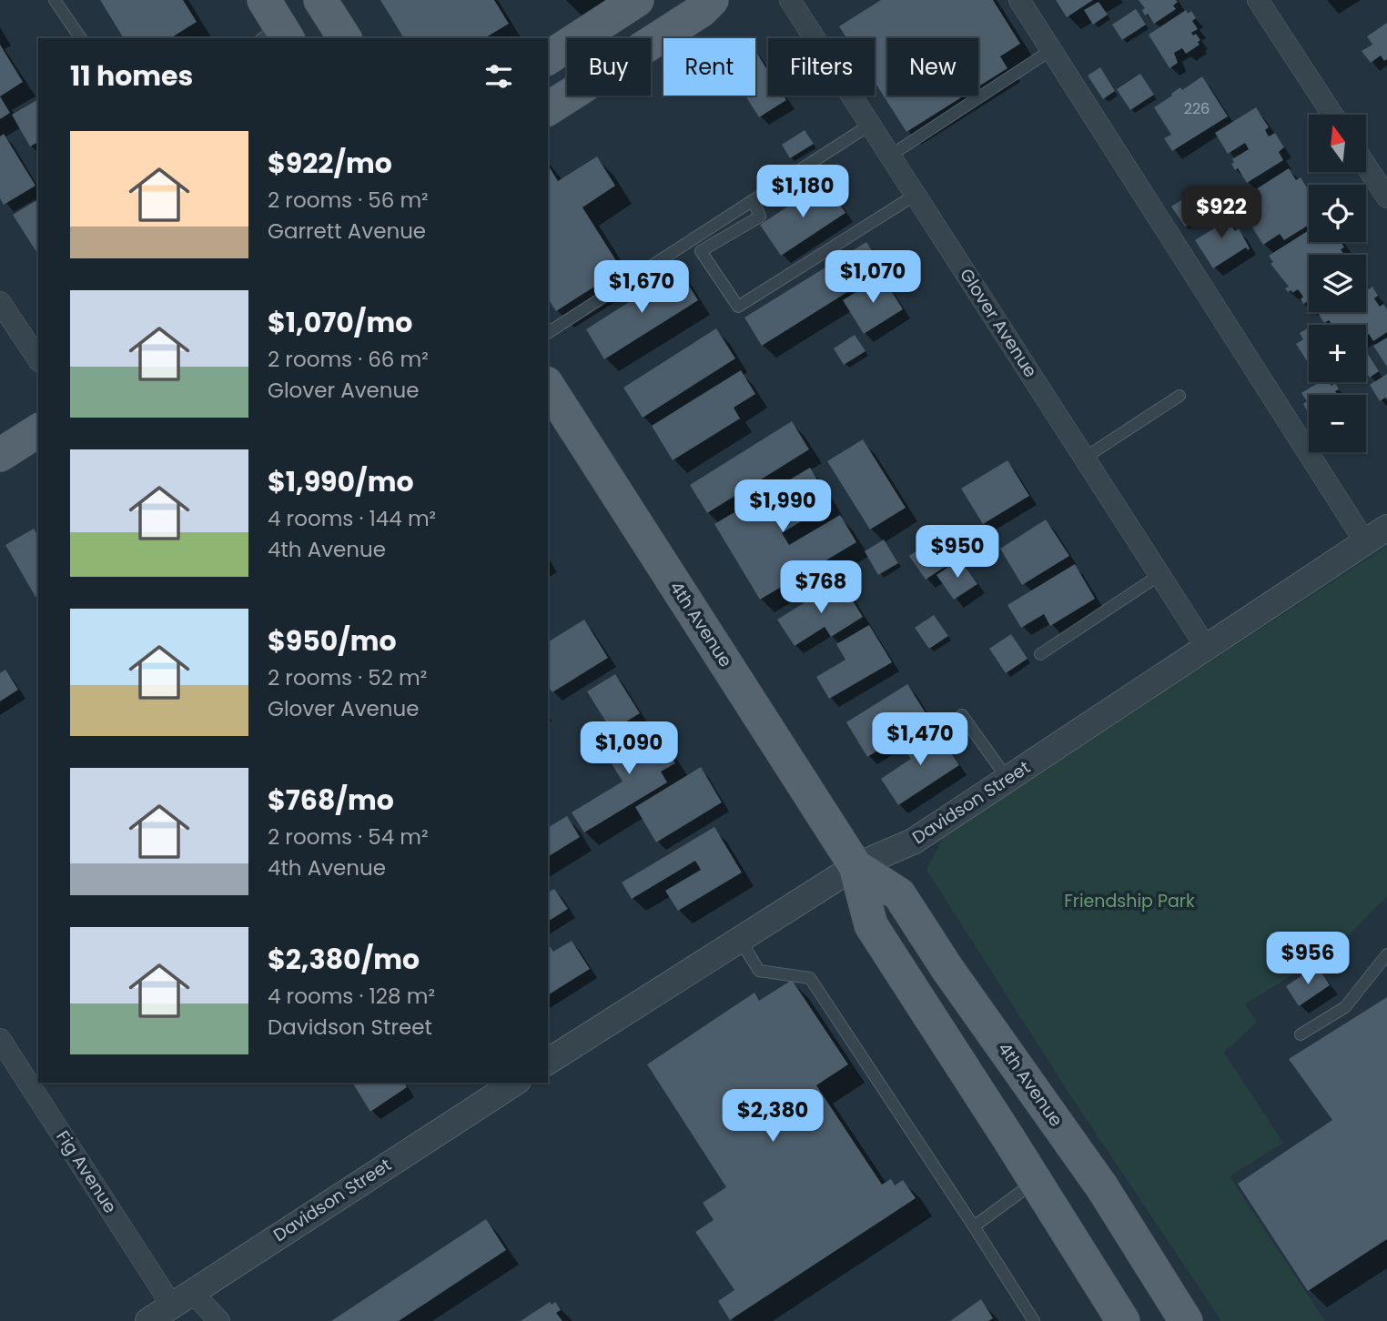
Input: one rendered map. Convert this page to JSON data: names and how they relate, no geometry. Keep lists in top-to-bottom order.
{
  "streets": {
    "main road": ["4th Avenue"],
    "street": ["Glover Avenue", "Davidson Street", "Fig Avenue"]
  },
  "crossings": [
    ["Glover Avenue", "Davidson Street"],
    ["4th Avenue", "Davidson Street"],
    ["Davidson Street", "Fig Avenue"]
  ],
  "parks": ["Friendship Park"],
  "house_numbers": ["226"],
  "north": "top",
  "page": {
    "chip": [
      "Buy",
      "Rent",
      "Filters",
      "New"
    ],
    "heading": "11 homes",
    "map_buttons": ["+", "−"],
    "list": [
      {
        "name": "$922/mo",
        "note": "2 rooms · 56 m² · Garrett Avenue"
      },
      {
        "name": "$1,070/mo",
        "note": "2 rooms · 66 m² · Glover Avenue"
      },
      {
        "name": "$1,990/mo",
        "note": "4 rooms · 144 m² · 4th Avenue"
      },
      {
        "name": "$950/mo",
        "note": "2 rooms · 52 m² · Glover Avenue"
      },
      {
        "name": "$768/mo",
        "note": "2 rooms · 54 m² · 4th Avenue"
      },
      {
        "name": "$2,380/mo",
        "note": "4 rooms · 128 m² · Davidson Street"
      }
    ],
    "price": [
      "$1,180",
      "$922",
      "$1,070",
      "$1,670",
      "$1,990",
      "$950",
      "$768",
      "$1,470",
      "$1,090",
      "$956",
      "$2,380"
    ]
  }
}
